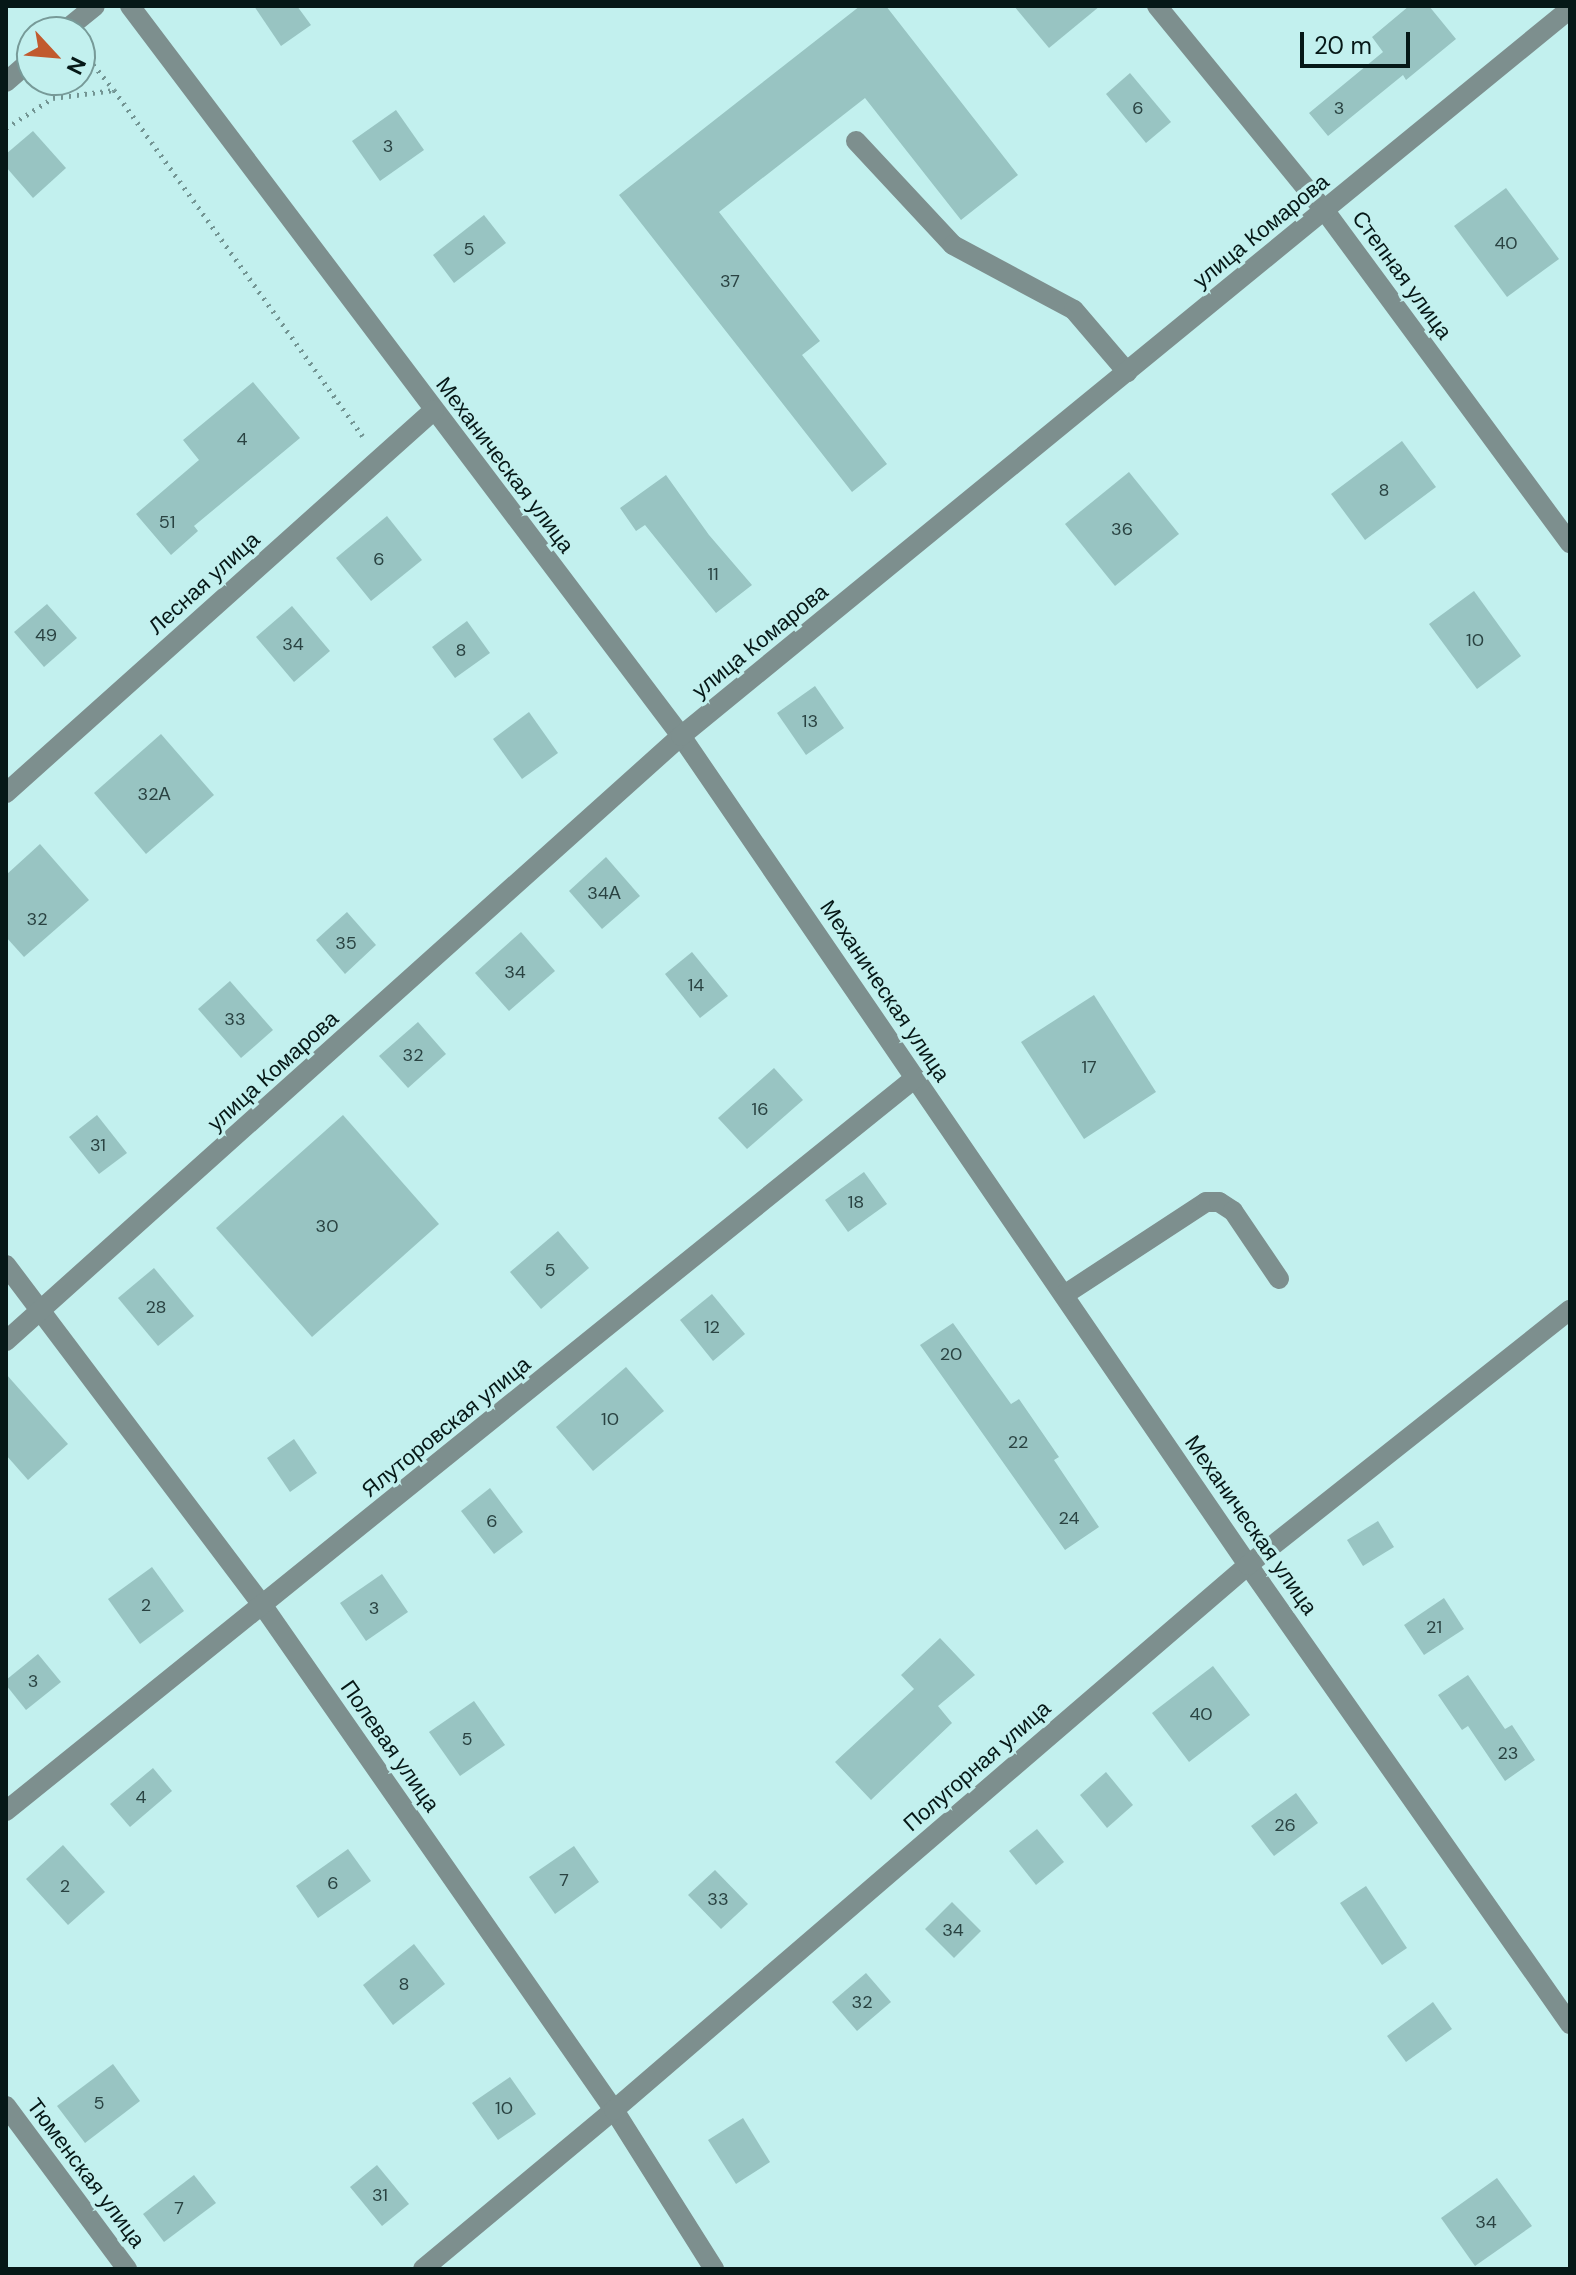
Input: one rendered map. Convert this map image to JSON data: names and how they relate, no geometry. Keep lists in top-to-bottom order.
{
  "streets": {
    "street": [
      "улица Комарова",
      "Степная улица",
      "Механическая улица",
      "Лесная улица",
      "Ялуторовская улица",
      "Полевая улица",
      "Полугорная улица",
      "Тюменская улица"
    ]
  },
  "crossings": [
    ["улица Комарова", "Степная улица"],
    ["улица Комарова", "Механическая улица"],
    ["улица Комарова", "Полевая улица"],
    ["Механическая улица", "Лесная улица"],
    ["Механическая улица", "Ялуторовская улица"],
    ["Механическая улица", "Полугорная улица"],
    ["Ялуторовская улица", "Полевая улица"],
    ["Полевая улица", "Полугорная улица"]
  ],
  "house_numbers": [
    "6",
    "3",
    "3",
    "40",
    "5",
    "37",
    "4",
    "8",
    "51",
    "36",
    "6",
    "11",
    "49",
    "10",
    "34",
    "8",
    "13",
    "32А",
    "34А",
    "32",
    "35",
    "34",
    "14",
    "33",
    "32",
    "17",
    "16",
    "31",
    "18",
    "30",
    "5",
    "28",
    "12",
    "20",
    "10",
    "22",
    "24",
    "6",
    "2",
    "3",
    "21",
    "3",
    "40",
    "5",
    "23",
    "4",
    "26",
    "7",
    "6",
    "2",
    "33",
    "34",
    "8",
    "32",
    "5",
    "10",
    "31",
    "7",
    "34"
  ],
  "scale_bar": "20 m",
  "north": "bottom right"
}
